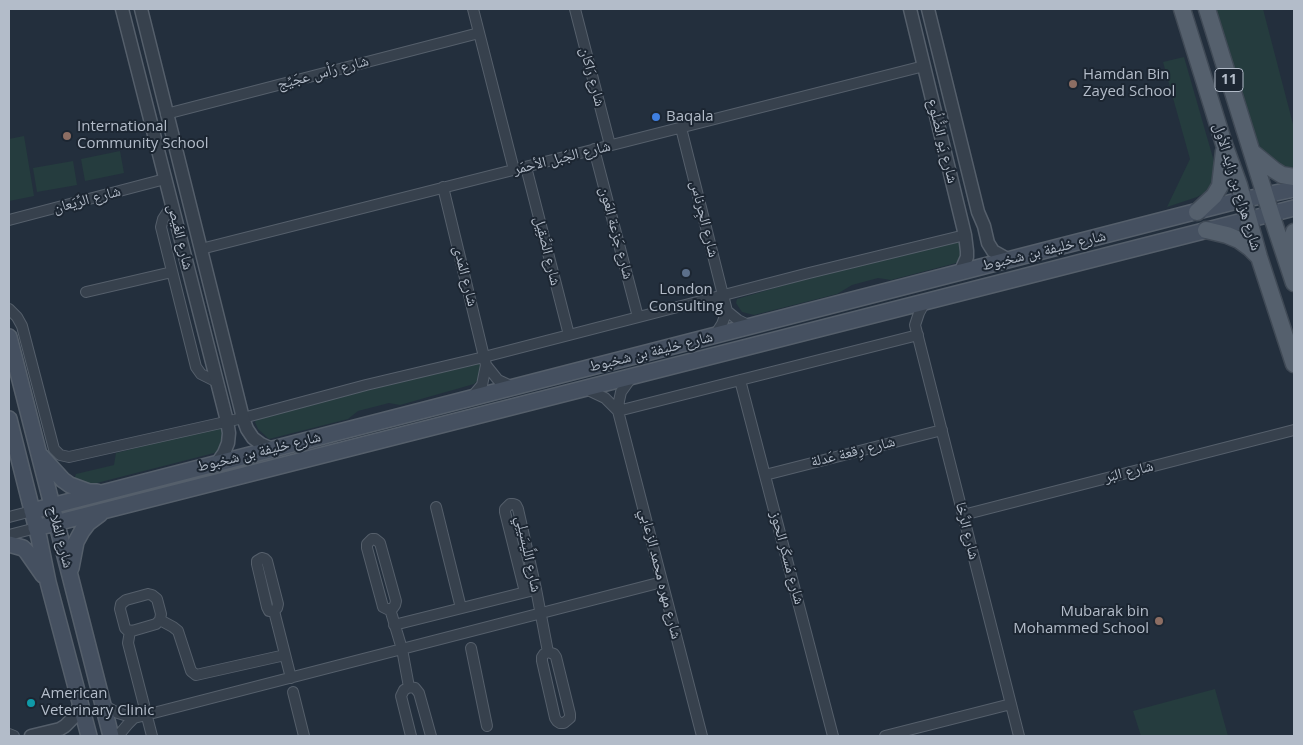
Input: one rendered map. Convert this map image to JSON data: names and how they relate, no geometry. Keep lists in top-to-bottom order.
{
  "streets": {
    "main road": [
      "11",
      "شارع هزاع بن زايد الأول",
      "شارع خليفة بن شخبوط",
      "شارع الفلاح"
    ],
    "street": [
      "شارع رَأس عجَيِّج",
      "شارع رَاكان",
      "شارع يَو الضُّلُوع",
      "شارع الجَبل الأحمَر",
      "شارع الرِّيَعان",
      "شارع الجِرناس",
      "شارع جَزعة العَون",
      "شارع الغَيص",
      "شارع الصَّقِيل",
      "شارع المَدى",
      "شارع رِقعة عَدلة",
      "شارع البَر",
      "شارع الرَّخا",
      "شارع اللِّيسَيلِي",
      "شارع مَسكَر الحوز",
      "شارع مهره محمد الزعابي"
    ]
  },
  "crossings": [
    ["شارع رَأس عجَيِّج", "شارع الغَيص"],
    ["شارع رَاكان", "شارع الجَبل الأحمَر"],
    ["شارع يَو الضُّلُوع", "شارع الجَبل الأحمَر"],
    ["شارع يَو الضُّلُوع", "شارع خليفة بن شخبوط"],
    ["شارع الجَبل الأحمَر", "شارع الجِرناس"],
    ["شارع الجَبل الأحمَر", "شارع جَزعة العَون"],
    ["شارع الجَبل الأحمَر", "شارع الغَيص"],
    ["شارع الجَبل الأحمَر", "شارع الصَّقِيل"],
    ["شارع الجَبل الأحمَر", "شارع المَدى"],
    ["شارع هزاع بن زايد الأول", "شارع خليفة بن شخبوط"],
    ["شارع الرِّيَعان", "شارع الغَيص"],
    ["شارع الغَيص", "شارع خليفة بن شخبوط"],
    ["شارع خليفة بن شخبوط", "شارع المَدى"],
    ["شارع خليفة بن شخبوط", "شارع الفلاح"],
    ["شارع خليفة بن شخبوط", "شارع مهره محمد الزعابي"],
    ["شارع رِقعة عَدلة", "شارع الرَّخا"],
    ["شارع رِقعة عَدلة", "شارع مَسكَر الحوز"],
    ["شارع البَر", "شارع الرَّخا"],
    ["شارع اللِّيسَيلِي", "شارع مهره محمد الزعابي"]
  ],
  "places": [
    "Hamdan Bin Zayed School",
    "Baqala",
    "International Community School",
    "London Consulting",
    "Mubarak bin Mohammed School",
    "American Veterinary Clinic"
  ]
}
